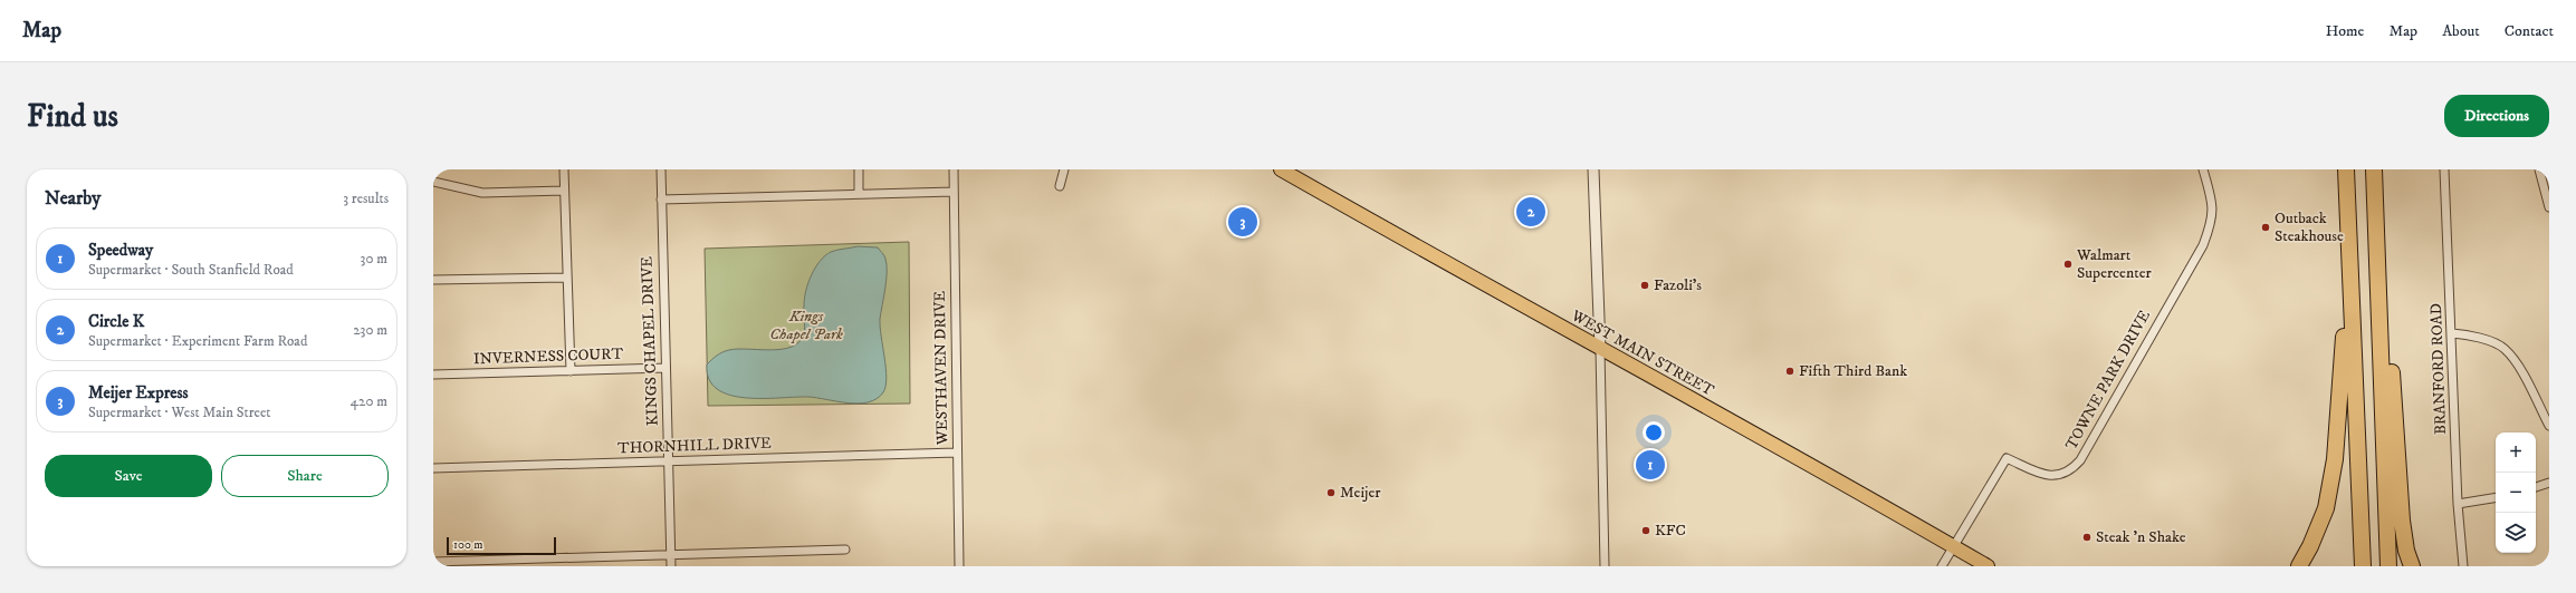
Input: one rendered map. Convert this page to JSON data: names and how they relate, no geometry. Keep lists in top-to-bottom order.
{
  "streets": {
    "main road": ["WEST MAIN STREET"],
    "street": [
      "KINGS CHAPEL DRIVE",
      "INVERNESS COURT",
      "WESTHAVEN DRIVE",
      "BRANFORD ROAD",
      "TOWNE PARK DRIVE",
      "THORNHILL DRIVE"
    ]
  },
  "crossings": [
    ["KINGS CHAPEL DRIVE", "INVERNESS COURT"],
    ["KINGS CHAPEL DRIVE", "THORNHILL DRIVE"],
    ["WEST MAIN STREET", "TOWNE PARK DRIVE"],
    ["WESTHAVEN DRIVE", "THORNHILL DRIVE"]
  ],
  "parks": ["Kings Chapel Park"],
  "places": [
    "Outback Steakhouse",
    "Walmart Supercenter",
    "Fazoli's",
    "Fifth Third Bank",
    "Meijer",
    "KFC",
    "Steak 'n Shake"
  ],
  "scale_bar": "100 m",
  "page": {
    "header": "Map",
    "nav": [
      "Home",
      "Map",
      "About",
      "Contact"
    ],
    "buttons": [
      "Directions",
      ["Save", "Share"]
    ],
    "title": "Find us",
    "heading": ["Nearby", "3 results"],
    "pins": ["2", "3", "1"],
    "list": [
      {
        "mark": "1",
        "name": "Speedway",
        "note": "Supermarket · South Stanfield Road",
        "value": "30 m"
      },
      {
        "mark": "2",
        "name": "Circle K",
        "note": "Supermarket · Experiment Farm Road",
        "value": "230 m"
      },
      {
        "mark": "3",
        "name": "Meijer Express",
        "note": "Supermarket · West Main Street",
        "value": "420 m"
      }
    ],
    "map_buttons": ["+", "−"],
    "scale": "100 m"
  }
}
